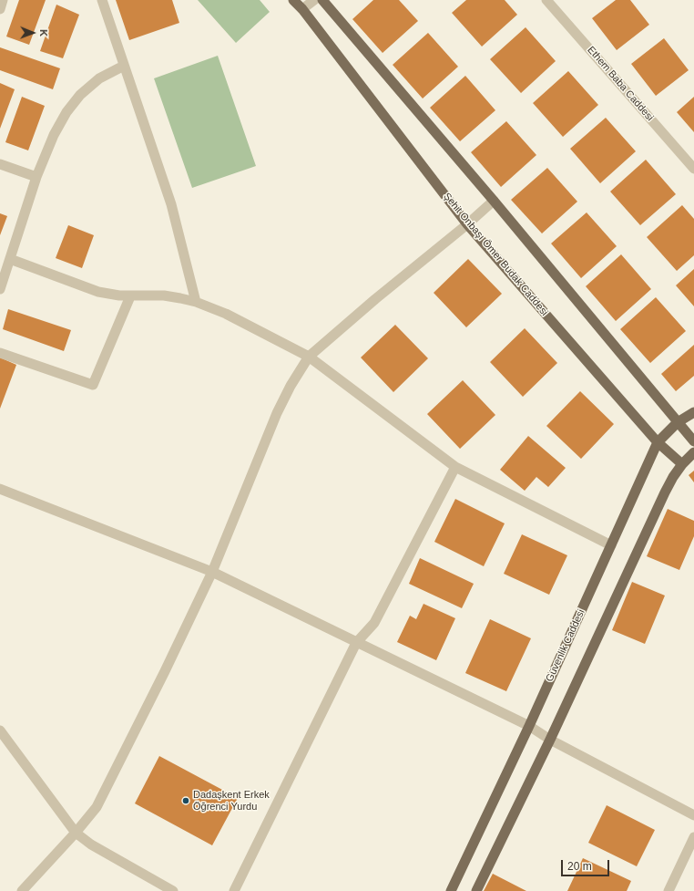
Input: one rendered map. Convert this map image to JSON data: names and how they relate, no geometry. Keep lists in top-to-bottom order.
{
  "streets": {
    "main road": ["Şehit Onbaşı Ömer Budak Caddesi", "Güvenlik Caddesi"],
    "street": ["Ethem Baba Caddesi"]
  },
  "crossings": [
    ["Şehit Onbaşı Ömer Budak Caddesi", "Güvenlik Caddesi"]
  ],
  "places": ["Dadaşkent Erkek Öğrenci Yurdu"],
  "scale_bar": "20 m",
  "north": "right"
}
